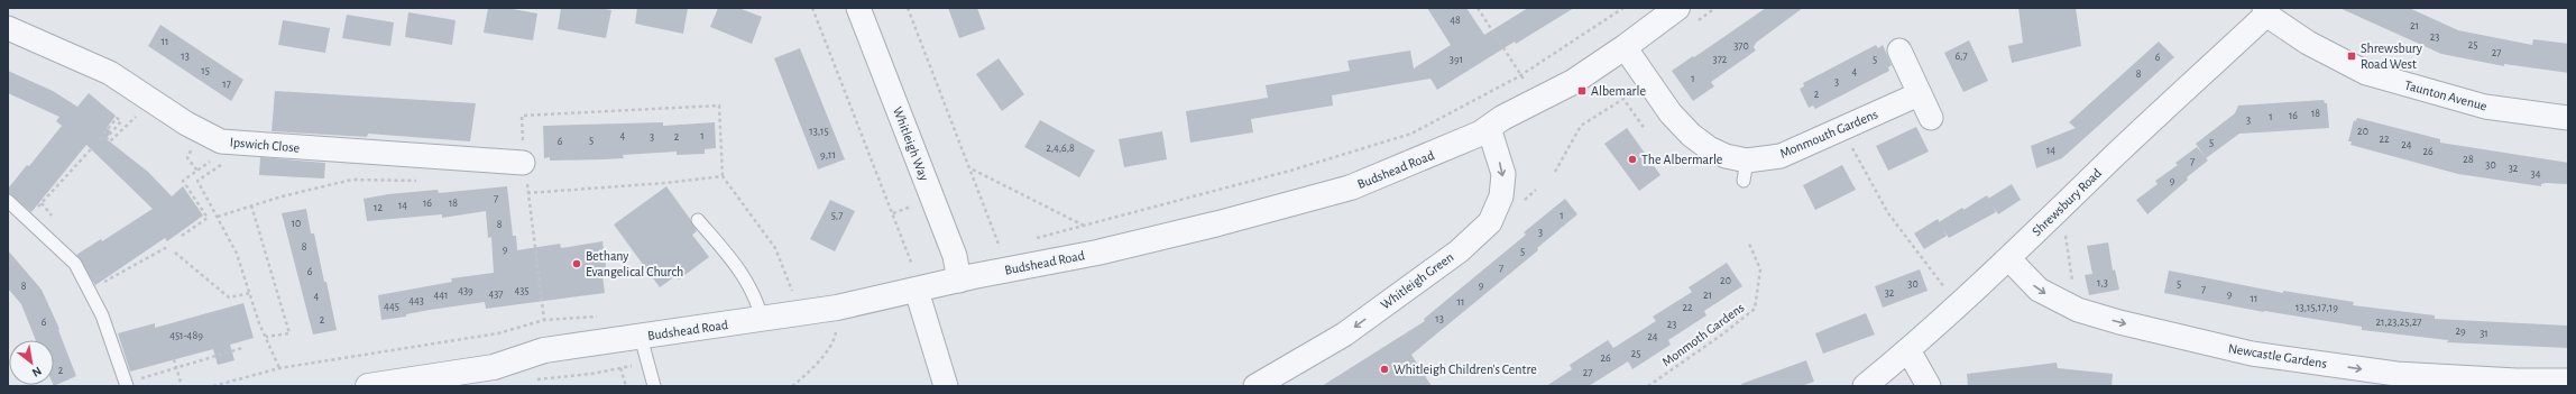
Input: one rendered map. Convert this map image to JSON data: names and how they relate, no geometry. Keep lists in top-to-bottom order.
{
  "streets": {
    "street": [
      "Taunton Avenue",
      "Monmouth Gardens",
      "Whitleigh Way",
      "Ipswich Close",
      "Budshead Road",
      "Shrewsbury Road",
      "Whitleigh Green",
      "Newcastle Gardens"
    ],
    "path": ["Monmoth Gardens"]
  },
  "crossings": [
    ["Taunton Avenue", "Shrewsbury Road"],
    ["Monmouth Gardens", "Budshead Road"],
    ["Whitleigh Way", "Budshead Road"],
    ["Budshead Road", "Whitleigh Green"],
    ["Shrewsbury Road", "Newcastle Gardens"]
  ],
  "one_way": ["Whitleigh Green", "Newcastle Gardens"],
  "places": {
    "transit": ["Shrewsbury Road West", "Albemarle"],
    "other": ["The Albermarle", "Bethany Evangelical Church", "Whitleigh Children's Centre"]
  },
  "house_numbers": [
    "48",
    "21",
    "23",
    "11",
    "25",
    "370",
    "27",
    "13",
    "6,7",
    "6",
    "391",
    "372",
    "5",
    "15",
    "4",
    "8",
    "1",
    "3",
    "17",
    "2",
    "18",
    "16",
    "1",
    "3",
    "13,15",
    "20",
    "4",
    "1",
    "3",
    "2",
    "22",
    "5",
    "6",
    "5",
    "24",
    "2,4,6,8",
    "14",
    "26",
    "9,11",
    "28",
    "7",
    "30",
    "32",
    "34",
    "9",
    "7",
    "16",
    "18",
    "14",
    "12",
    "5,7",
    "1",
    "10",
    "8",
    "3",
    "8",
    "9",
    "5",
    "7",
    "6",
    "20",
    "1,3",
    "30",
    "5",
    "9",
    "8",
    "7",
    "439",
    "435",
    "32",
    "437",
    "9",
    "441",
    "21",
    "4",
    "11",
    "443",
    "11",
    "445",
    "22",
    "13,15,17,19",
    "13",
    "2",
    "6",
    "21,23,25,27",
    "23",
    "29",
    "31",
    "451-489",
    "24",
    "25",
    "26",
    "2",
    "27"
  ],
  "north": "bottom right"
}
